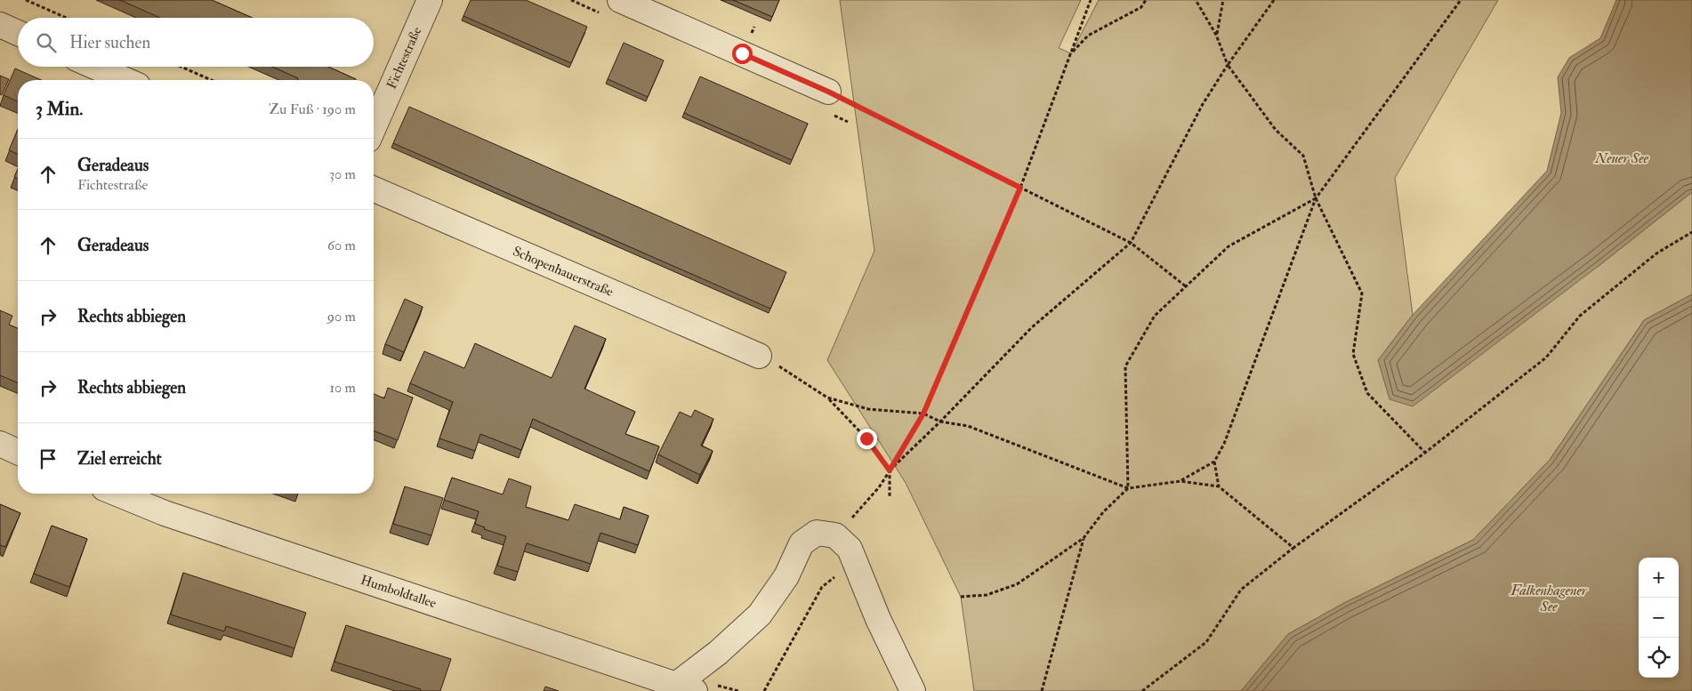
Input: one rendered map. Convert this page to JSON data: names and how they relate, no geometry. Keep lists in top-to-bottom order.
{
  "streets": {
    "street": ["Fichtestraße", "Schopenhauerstraße", "Humboldtallee"]
  },
  "water": ["Neuer See", "Falkenhagener See"],
  "page": {
    "search": "Hier suchen",
    "heading": ["3 Min.", "Zu Fuß · 190 m"],
    "list": [
      ["Geradeaus", "Fichtestraße", "30 m"],
      ["Geradeaus", "60 m"],
      ["Rechts abbiegen", "90 m"],
      ["Rechts abbiegen", "10 m"],
      "Ziel erreicht"
    ],
    "map_buttons": ["+", "−"]
  }
}
